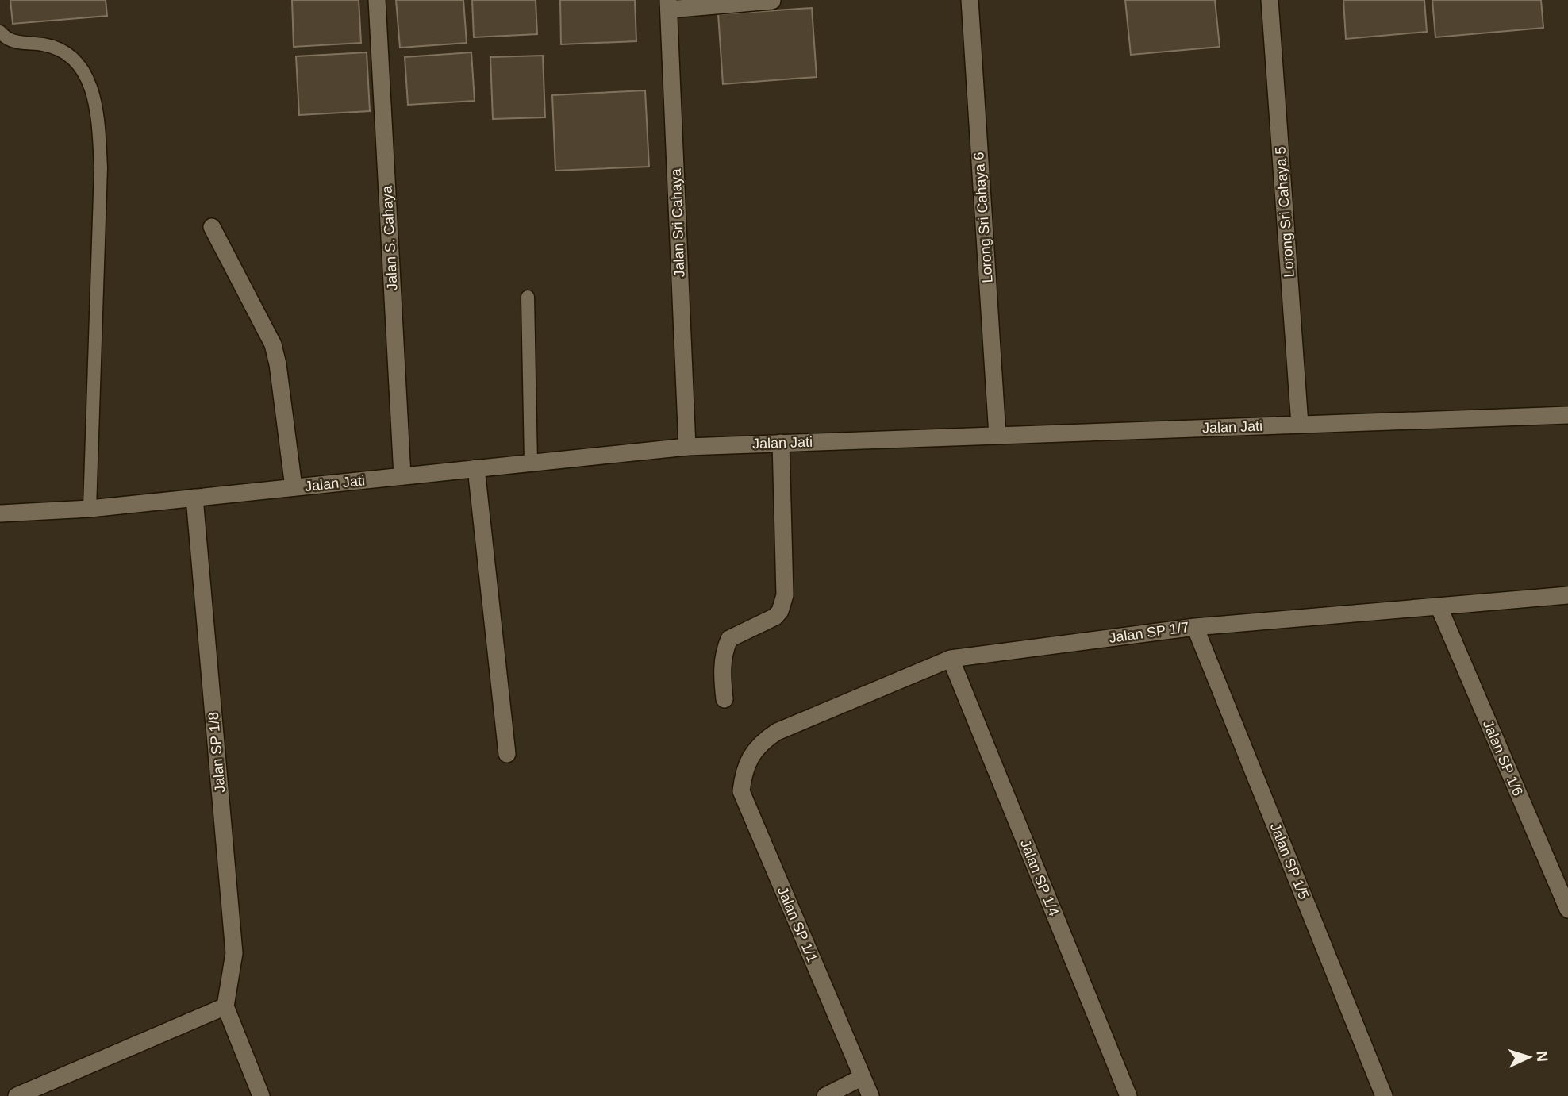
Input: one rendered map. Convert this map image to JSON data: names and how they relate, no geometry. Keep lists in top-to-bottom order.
{
  "streets": {
    "street": [
      "Lorong Sri Cahaya 5",
      "Lorong Sri Cahaya 6",
      "Jalan Sri Cahaya",
      "Jalan S. Cahaya",
      "Jalan Jati",
      "Jalan SP 1/7",
      "Jalan SP 1/8",
      "Jalan SP 1/6",
      "Jalan SP 1/5",
      "Jalan SP 1/4",
      "Jalan SP 1/1"
    ]
  },
  "crossings": [
    ["Lorong Sri Cahaya 5", "Jalan Jati"],
    ["Lorong Sri Cahaya 6", "Jalan Jati"],
    ["Jalan Sri Cahaya", "Jalan Jati"],
    ["Jalan S. Cahaya", "Jalan Jati"],
    ["Jalan Jati", "Jalan SP 1/8"],
    ["Jalan SP 1/7", "Jalan SP 1/6"],
    ["Jalan SP 1/7", "Jalan SP 1/5"],
    ["Jalan SP 1/7", "Jalan SP 1/4"],
    ["Jalan SP 1/7", "Jalan SP 1/1"]
  ],
  "north": "right"
}
